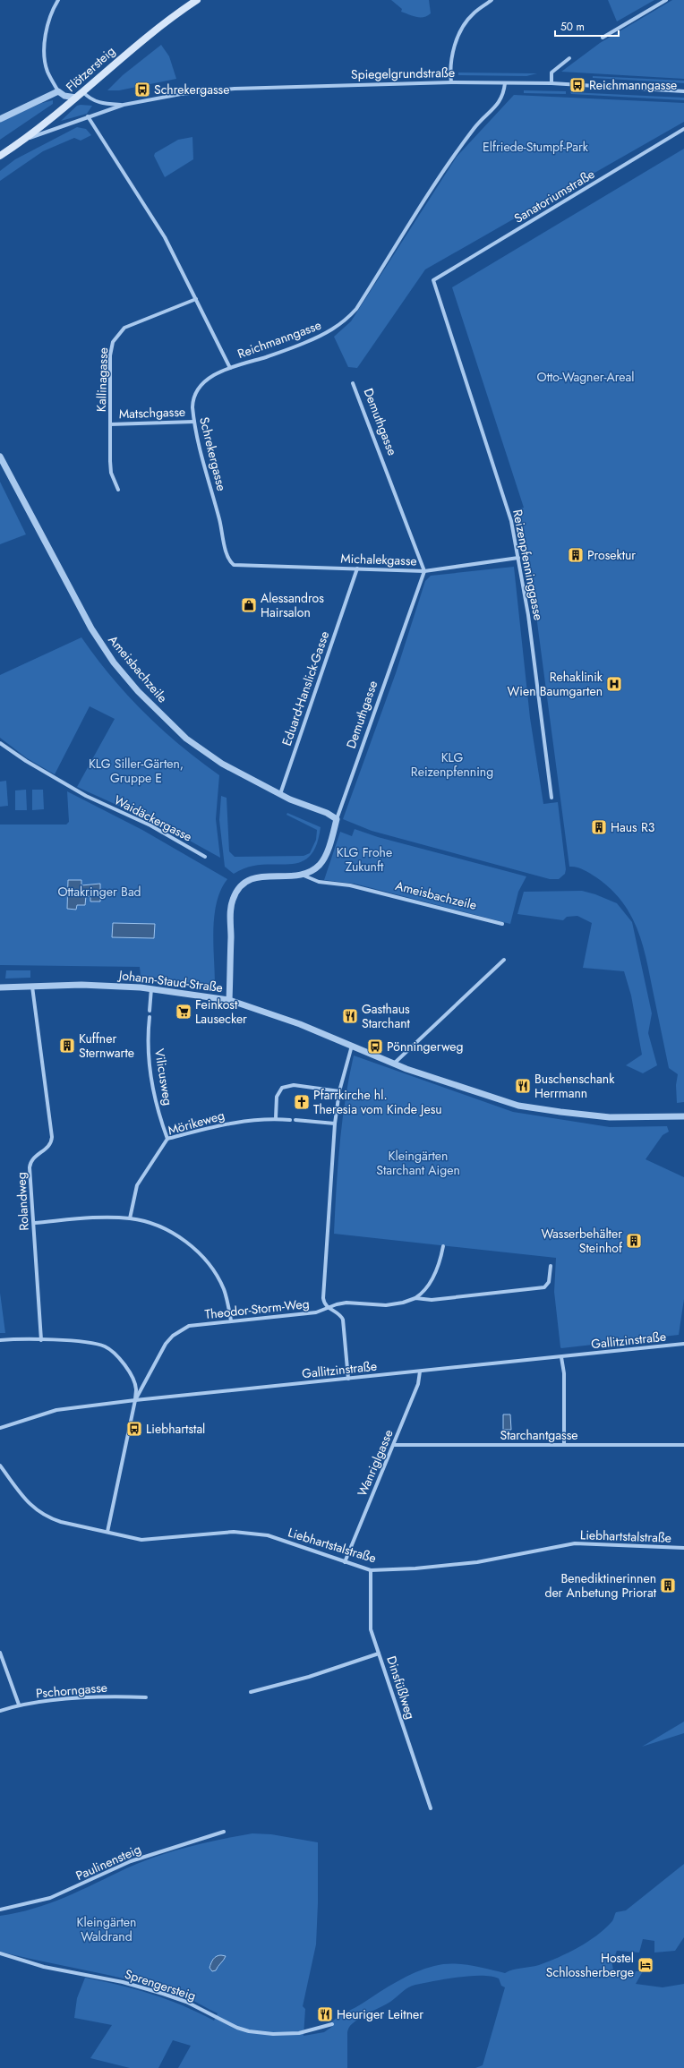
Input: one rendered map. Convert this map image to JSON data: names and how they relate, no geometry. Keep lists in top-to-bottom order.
{
  "streets": {
    "main road": ["Flötzersteig"],
    "street": [
      "Spiegelgrundstraße",
      "Sanatoriumstraße",
      "Reichmanngasse",
      "Kallinagasse",
      "Matschgasse",
      "Demuthgasse",
      "Schrekergasse",
      "Michalekgasse",
      "Reizenpfenninggasse",
      "Ameisbachzeile",
      "Eduard-Hanslick-Gasse",
      "Waidäckergasse",
      "Johann-Staud-Straße",
      "Vilicusweg",
      "Mörikeweg",
      "Rolandweg",
      "Theodor-Storm-Weg",
      "Gallitzinstraße",
      "Starchantgasse",
      "Wanriglgasse",
      "Liebhartstalstraße",
      "Dinsfüßlweg",
      "Pschorngasse",
      "Paulinensteig",
      "Sprengersteig"
    ]
  },
  "crossings": [
    ["Flötzersteig", "Spiegelgrundstraße"],
    ["Spiegelgrundstraße", "Reichmanngasse"],
    ["Sanatoriumstraße", "Reizenpfenninggasse"],
    ["Reichmanngasse", "Schrekergasse"],
    ["Kallinagasse", "Matschgasse"],
    ["Matschgasse", "Schrekergasse"],
    ["Demuthgasse", "Michalekgasse"],
    ["Demuthgasse", "Ameisbachzeile"],
    ["Demuthgasse", "Johann-Staud-Straße"],
    ["Schrekergasse", "Michalekgasse"],
    ["Michalekgasse", "Reizenpfenninggasse"],
    ["Michalekgasse", "Eduard-Hanslick-Gasse"],
    ["Ameisbachzeile", "Eduard-Hanslick-Gasse"],
    ["Johann-Staud-Straße", "Rolandweg"],
    ["Vilicusweg", "Mörikeweg"],
    ["Theodor-Storm-Weg", "Gallitzinstraße"],
    ["Gallitzinstraße", "Wanriglgasse"],
    ["Starchantgasse", "Wanriglgasse"],
    ["Wanriglgasse", "Liebhartstalstraße"],
    ["Liebhartstalstraße", "Dinsfüßlweg"]
  ],
  "parks": [
    "Elfriede-Stumpf-Park",
    "Otto-Wagner-Areal",
    "KLG Reizenpfenning",
    "KLG Siller-Gärten, Gruppe E",
    "KLG Frohe Zukunft",
    "Ottakringer Bad",
    "Kleingärten Starchant Aigen",
    "Kleingärten Waldrand"
  ],
  "places": {
    "bus stop": [
      "Reichmanngasse",
      "Schrekergasse",
      "Pönningerweg",
      "Liebhartstal"
    ],
    "building": [
      "Prosektur",
      "Haus R3",
      "Kuffner Sternwarte",
      "Wasserbehälter Steinhof",
      "Benediktinerinnen der Anbetung Priorat"
    ],
    "shop": ["Alessandros Hairsalon"],
    "hospital": ["Rehaklinik Wien Baumgarten"],
    "supermarket": ["Feinkost Lausecker"],
    "restaurant": ["Gasthaus Starchant", "Buschenschank Herrmann", "Heuriger Leitner"],
    "church": ["Pfarrkirche hl. Theresia vom Kinde Jesu"],
    "hotel": ["Hostel Schlossherberge"]
  },
  "scale_bar": "50 m"
}
